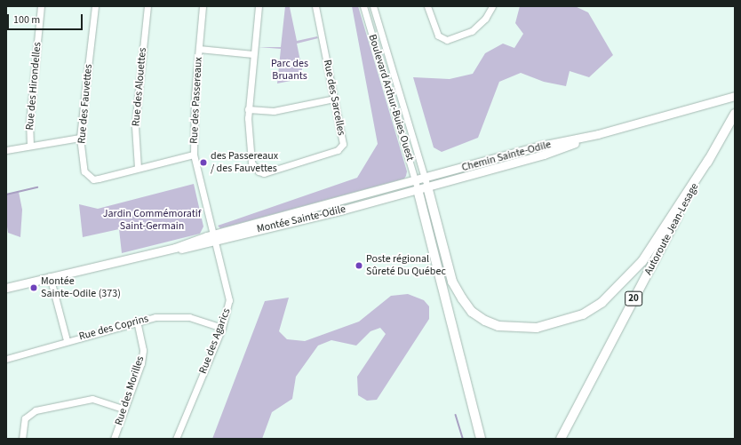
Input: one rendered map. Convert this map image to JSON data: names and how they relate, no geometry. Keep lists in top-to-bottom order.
{
  "streets": {
    "highway": ["Autoroute Jean-Lesage", "20"],
    "main road": ["Chemin Sainte-Odile", "Montée Sainte-Odile"],
    "street": [
      "Rue des Hirondelles",
      "Rue des Alouettes",
      "Rue des Sarcelles",
      "Boulevard Arthur-Buies Ouest",
      "Rue des Passereaux",
      "Rue des Fauvettes",
      "Rue des Coprins",
      "Rue des Agarics",
      "Rue des Morilles"
    ]
  },
  "crossings": [
    ["Rue des Alouettes", "Rue des Fauvettes"],
    ["Boulevard Arthur-Buies Ouest", "Chemin Sainte-Odile"],
    ["Boulevard Arthur-Buies Ouest", "Montée Sainte-Odile"],
    ["Rue des Passereaux", "Rue des Fauvettes"],
    ["Rue des Passereaux", "Montée Sainte-Odile"],
    ["Rue des Passereaux", "Rue des Agarics"],
    ["Chemin Sainte-Odile", "Montée Sainte-Odile"],
    ["Montée Sainte-Odile", "Rue des Agarics"],
    ["Rue des Coprins", "Rue des Agarics"],
    ["Rue des Coprins", "Rue des Morilles"]
  ],
  "parks": ["Parc des Bruants", "Jardin Commémoratif Saint-Germain"],
  "places": ["des Passereaux / des Fauvettes", "Poste régional Sûreté Du Québec", "Montée Sainte-Odile (373)"],
  "scale_bar": "100 m"
}
